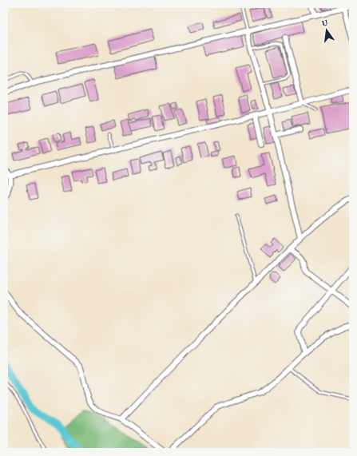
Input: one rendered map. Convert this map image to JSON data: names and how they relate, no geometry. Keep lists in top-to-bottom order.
{
  "north": "top"
}
